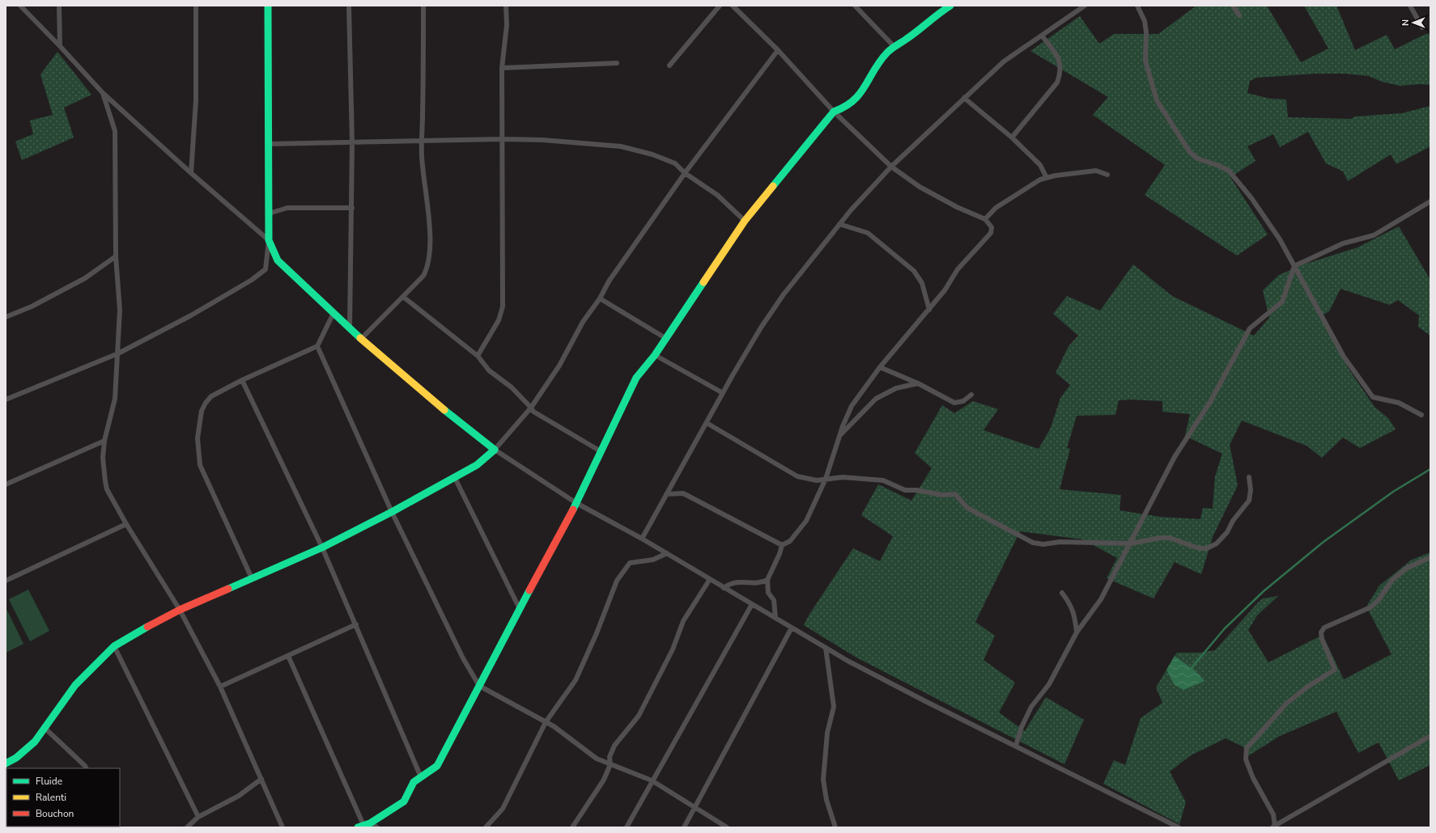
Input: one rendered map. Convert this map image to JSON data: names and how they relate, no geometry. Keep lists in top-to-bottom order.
{
  "legend": ["Fluide", "Ralenti", "Bouchon"],
  "north": "left"
}
